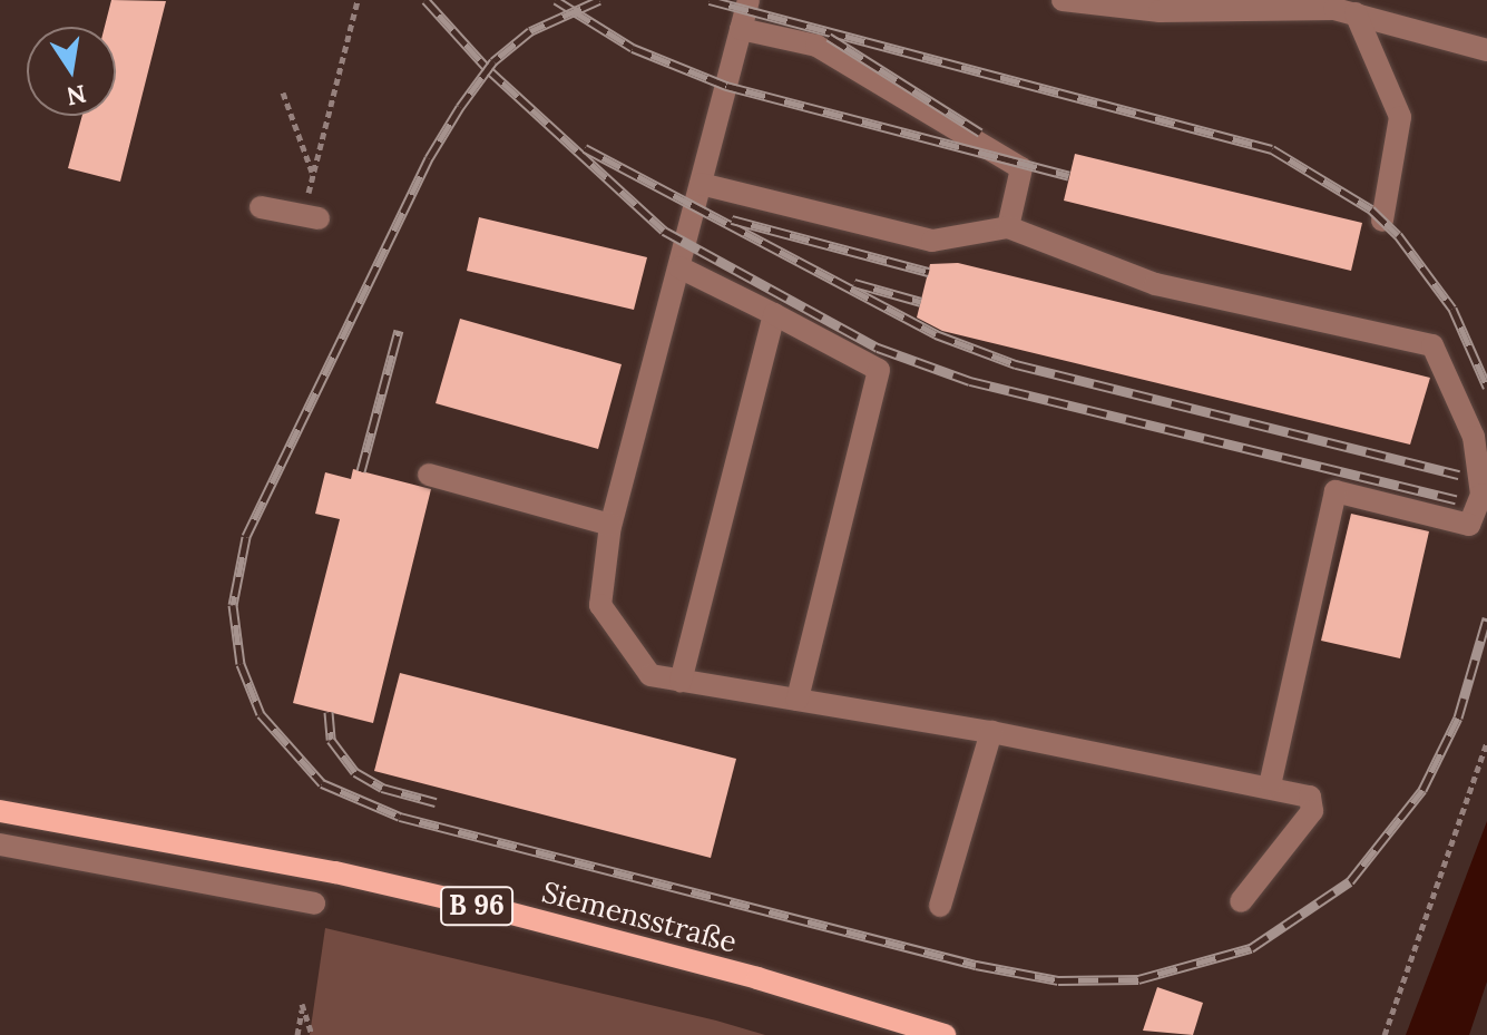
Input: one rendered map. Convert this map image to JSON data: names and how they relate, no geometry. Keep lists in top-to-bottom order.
{
  "streets": {
    "main road": ["B 96", "Siemensstraße"]
  },
  "north": "bottom"
}
